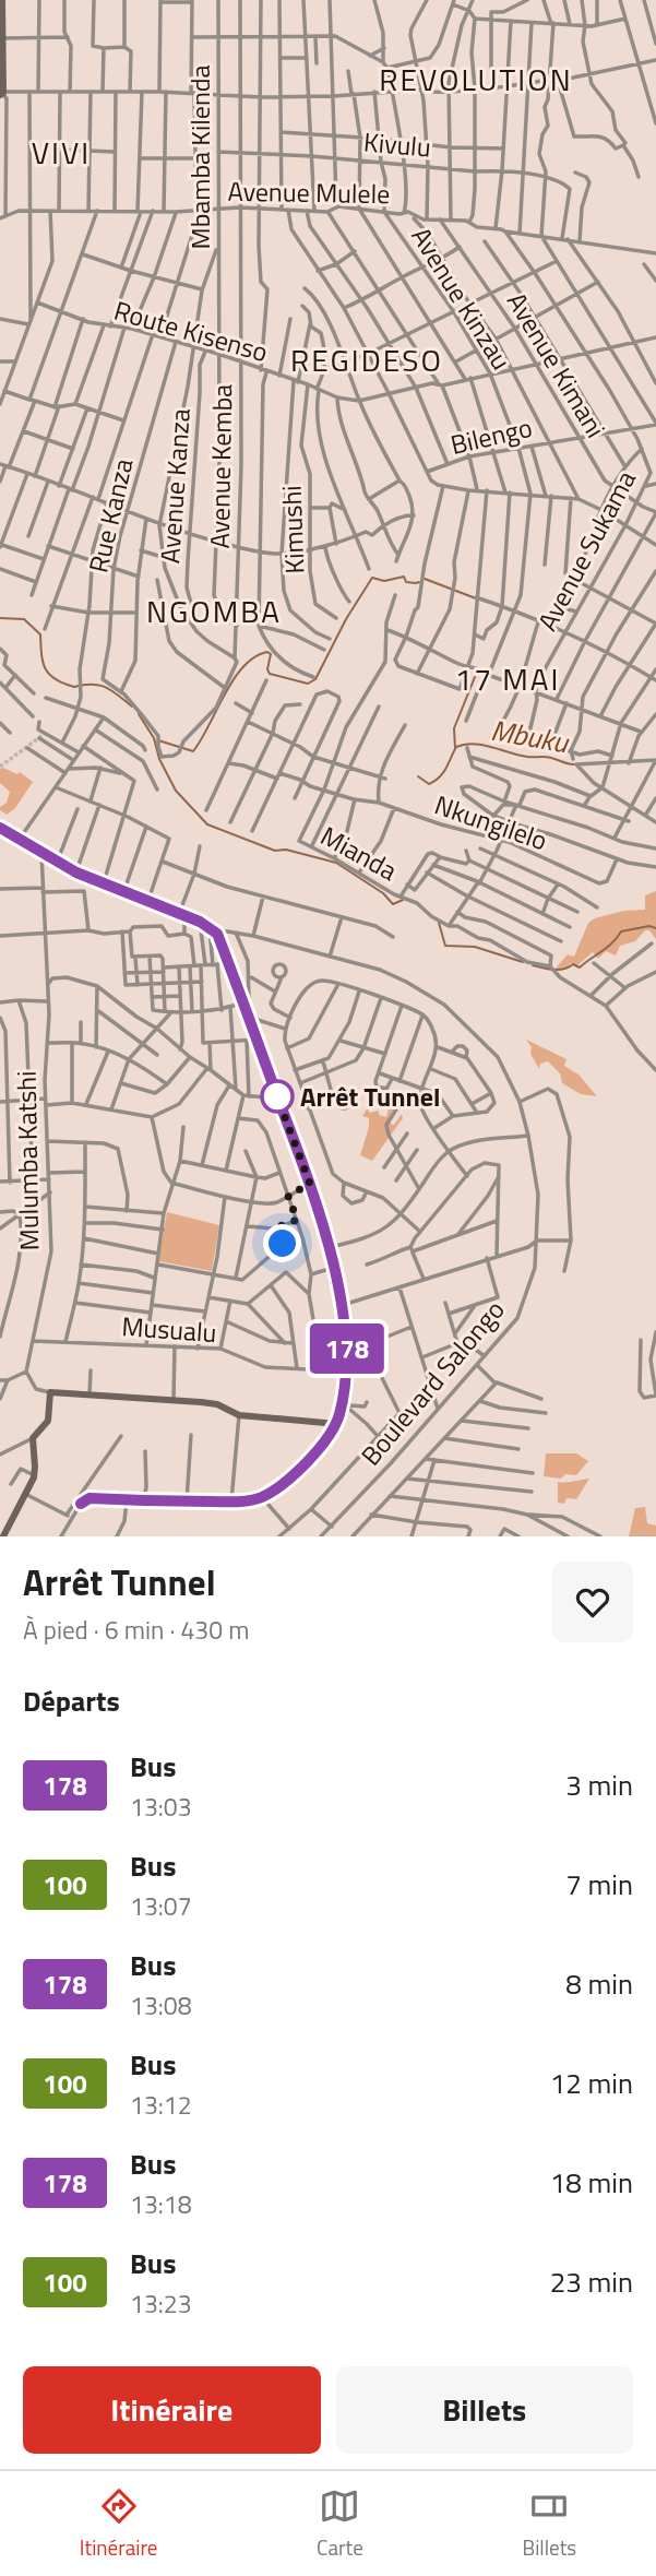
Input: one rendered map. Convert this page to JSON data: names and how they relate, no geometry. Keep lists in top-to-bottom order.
{
  "streets": {
    "street": [
      "Kivulu",
      "Mbamba Kilenda",
      "Avenue Mulele",
      "Avenue Kinzau",
      "Route Kisenso",
      "Avenue Kimani",
      "Bilengo",
      "Avenue Kemba",
      "Avenue Kanza",
      "Rue Kanza",
      "Kimushi",
      "Avenue Sukama",
      "Nkungilelo",
      "Mianda",
      "Mulumba Katshi",
      "Musualu",
      "Boulevard Salongo"
    ]
  },
  "crossings": [
    ["Kivulu", "Mbamba Kilenda"],
    ["Kivulu", "Avenue Mulele"],
    ["Kivulu", "Avenue Kemba"],
    ["Mbamba Kilenda", "Avenue Mulele"],
    ["Mbamba Kilenda", "Route Kisenso"],
    ["Mbamba Kilenda", "Avenue Kemba"],
    ["Avenue Mulele", "Avenue Kinzau"],
    ["Avenue Mulele", "Avenue Kimani"],
    ["Avenue Mulele", "Avenue Kemba"],
    ["Avenue Mulele", "Avenue Sukama"],
    ["Avenue Kinzau", "Route Kisenso"],
    ["Avenue Kinzau", "Bilengo"],
    ["Route Kisenso", "Avenue Kimani"],
    ["Route Kisenso", "Avenue Kemba"],
    ["Route Kisenso", "Avenue Kanza"],
    ["Route Kisenso", "Rue Kanza"],
    ["Route Kisenso", "Kimushi"],
    ["Route Kisenso", "Avenue Sukama"],
    ["Avenue Kimani", "Bilengo"],
    ["Avenue Kimani", "Avenue Sukama"],
    ["Bilengo", "Avenue Sukama"],
    ["Avenue Kemba", "Rue Kanza"],
    ["Nkungilelo", "Mianda"],
    ["Mulumba Katshi", "Musualu"]
  ],
  "districts": [
    "REVOLUTION",
    "VIVI",
    "REGIDESO",
    "NGOMBA",
    "17 MAI"
  ],
  "water": ["Mbuku"],
  "places": ["Arrêt Tunnel"],
  "lines": ["bus line 178"],
  "page": {
    "on_map": "178",
    "heading": [
      ["Arrêt Tunnel", "À pied · 6 min · 430 m"],
      "Départs"
    ],
    "list": [
      {
        "mark": "178",
        "name": "Bus",
        "note": "13:03",
        "value": "3 min"
      },
      {
        "mark": "100",
        "name": "Bus",
        "note": "13:07",
        "value": "7 min"
      },
      {
        "mark": "178",
        "name": "Bus",
        "note": "13:08",
        "value": "8 min"
      },
      {
        "mark": "100",
        "name": "Bus",
        "note": "13:12",
        "value": "12 min"
      },
      {
        "mark": "178",
        "name": "Bus",
        "note": "13:18",
        "value": "18 min"
      },
      {
        "mark": "100",
        "name": "Bus",
        "note": "13:23",
        "value": "23 min"
      }
    ],
    "buttons": ["Itinéraire", "Billets"],
    "tabs": ["Itinéraire", "Carte", "Billets"]
  }
}
